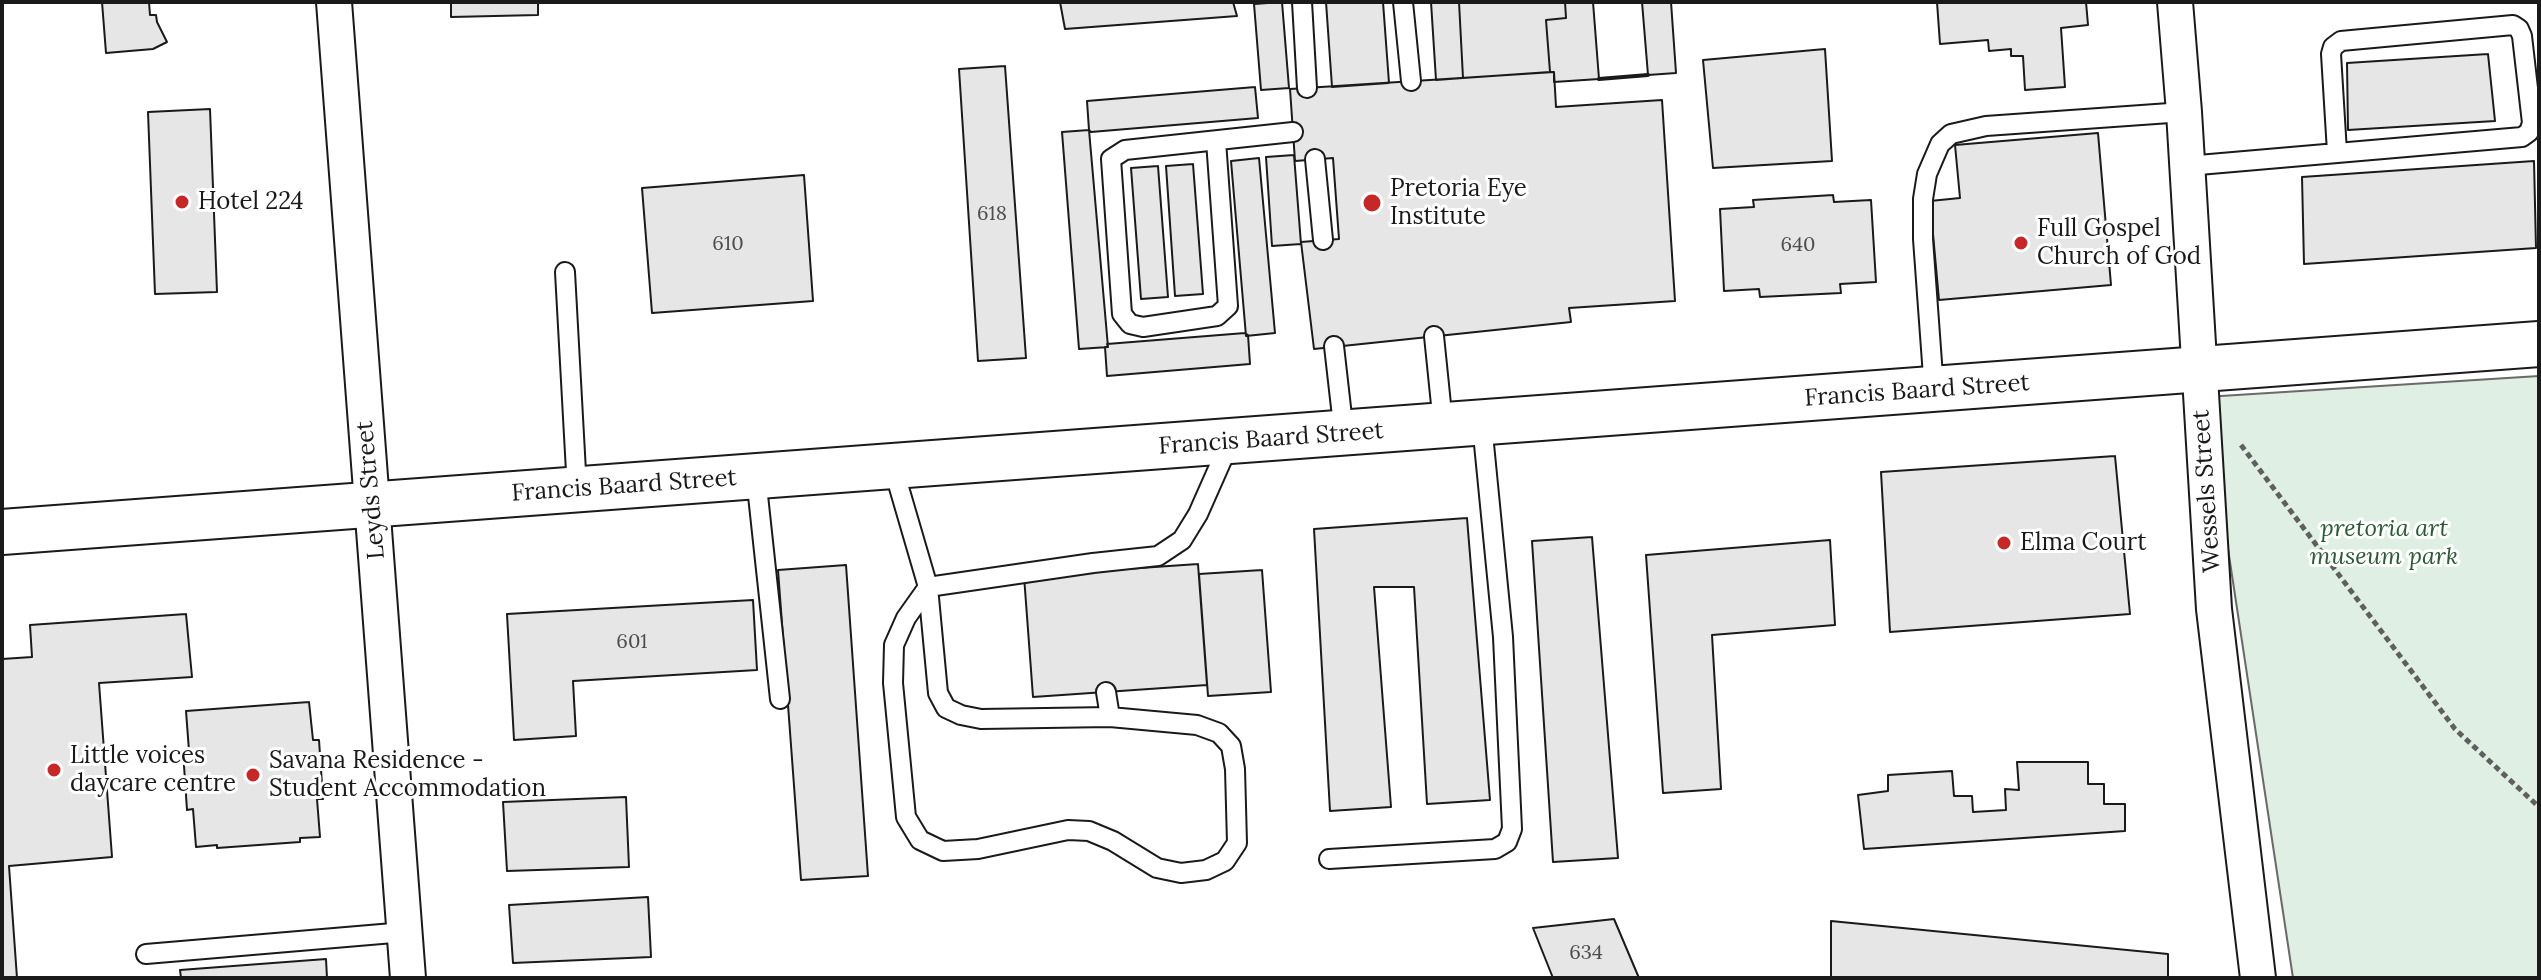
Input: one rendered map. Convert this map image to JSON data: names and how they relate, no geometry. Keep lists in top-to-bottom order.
{
  "streets": {
    "main road": ["Francis Baard Street"],
    "street": ["Leyds Street", "Wessels Street"]
  },
  "crossings": [
    ["Francis Baard Street", "Leyds Street"],
    ["Francis Baard Street", "Wessels Street"]
  ],
  "parks": ["pretoria art museum park"],
  "places": [
    "Hotel 224",
    "Pretoria Eye Institute",
    "Full Gospel Church of God",
    "Elma Court",
    "Little voices daycare centre",
    "Savana Residence - Student Accommodation"
  ],
  "house_numbers": [
    "618",
    "610",
    "640",
    "601",
    "634"
  ]
}
